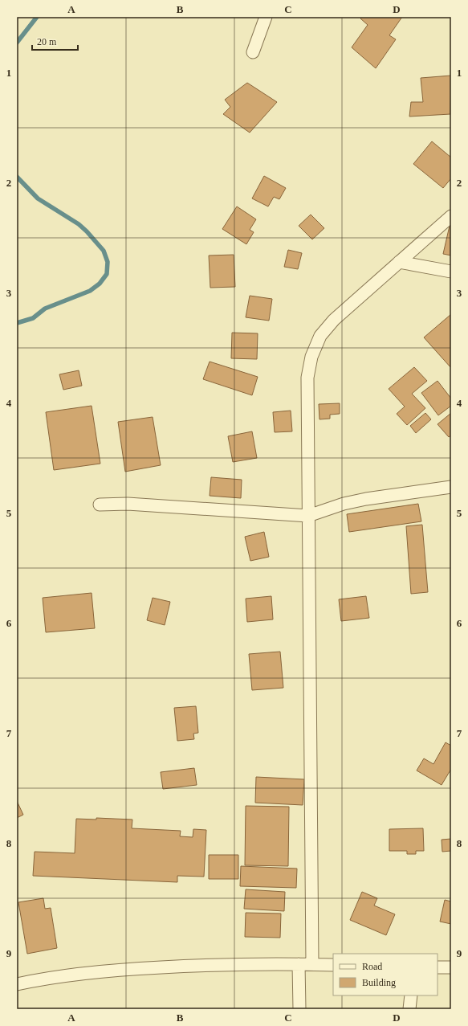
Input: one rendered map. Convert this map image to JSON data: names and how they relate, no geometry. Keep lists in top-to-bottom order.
{
  "legend": ["Road", "Building"],
  "scale_bar": "20 m",
  "grid": {
    "columns": [
      "A",
      "B",
      "C",
      "D"
    ],
    "rows": [
      "1",
      "2",
      "3",
      "4",
      "5",
      "6",
      "7",
      "8",
      "9"
    ]
  }
}
